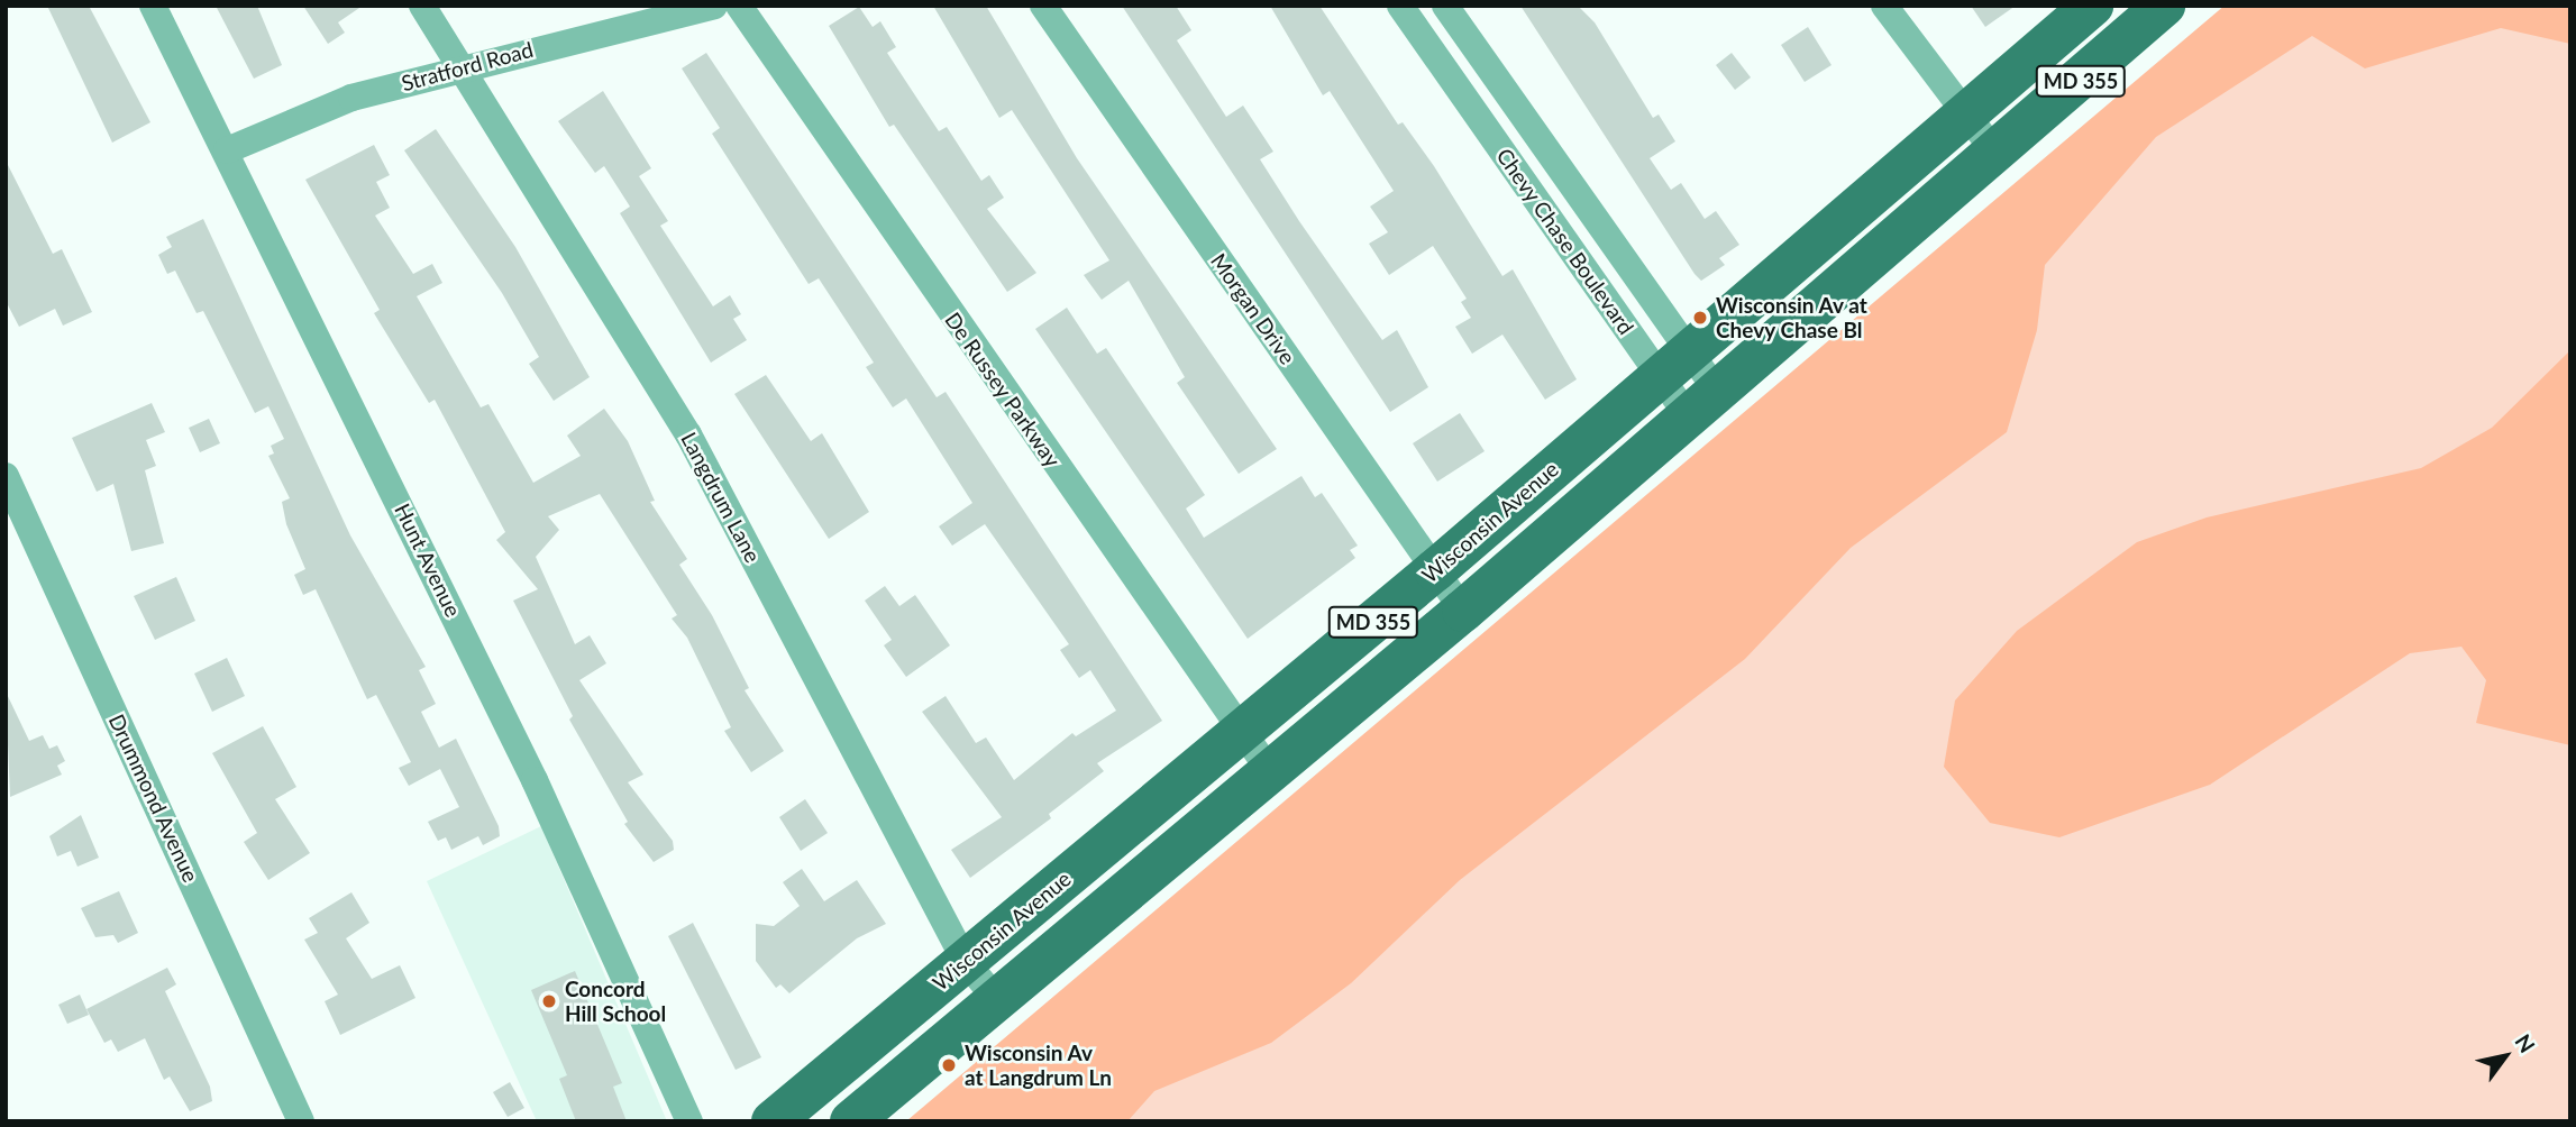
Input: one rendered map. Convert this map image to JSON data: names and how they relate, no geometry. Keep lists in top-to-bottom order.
{
  "streets": {
    "main road": ["MD 355", "Wisconsin Avenue"],
    "street": [
      "Stratford Road",
      "Chevy Chase Boulevard",
      "Morgan Drive",
      "De Russey Parkway",
      "Langdrum Lane",
      "Hunt Avenue",
      "Drummond Avenue"
    ]
  },
  "crossings": [
    ["Stratford Road", "Langdrum Lane"],
    ["Stratford Road", "Hunt Avenue"],
    ["MD 355", "Chevy Chase Boulevard"],
    ["MD 355", "Morgan Drive"],
    ["MD 355", "De Russey Parkway"],
    ["MD 355", "Langdrum Lane"],
    ["Chevy Chase Boulevard", "Wisconsin Avenue"],
    ["Morgan Drive", "Wisconsin Avenue"],
    ["De Russey Parkway", "Wisconsin Avenue"],
    ["Langdrum Lane", "Wisconsin Avenue"]
  ],
  "places": ["Wisconsin Av at Chevy Chase Bl", "Concord Hill School", "Wisconsin Av at Langdrum Ln"],
  "north": "top right"
}
